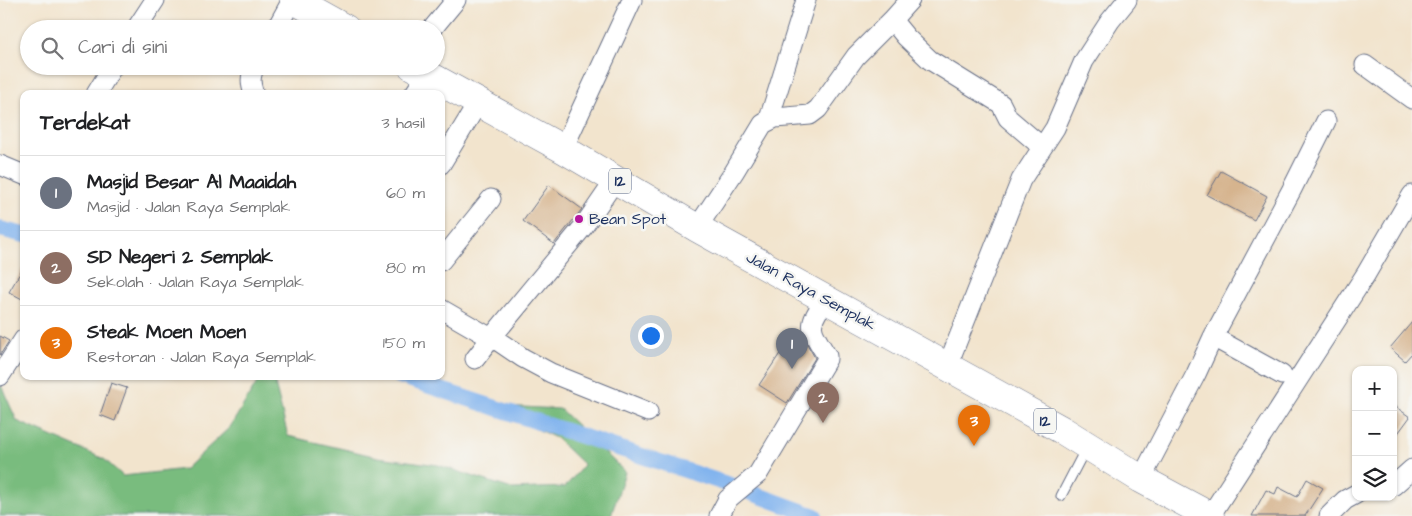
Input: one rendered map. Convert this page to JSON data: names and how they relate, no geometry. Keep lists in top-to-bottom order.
{
  "streets": {
    "main road": ["12", "Jalan Raya Semplak"]
  },
  "places": ["Bean Spot"],
  "page": {
    "search": "Cari di sini",
    "heading": ["Terdekat", "3 hasil"],
    "list": [
      {
        "mark": "1",
        "name": "Masjid Besar Al Maaidah",
        "note": "Masjid · Jalan Raya Semplak",
        "value": "60 m"
      },
      {
        "mark": "2",
        "name": "SD Negeri 2 Semplak",
        "note": "Sekolah · Jalan Raya Semplak",
        "value": "80 m"
      },
      {
        "mark": "3",
        "name": "Steak Moen Moen",
        "note": "Restoran · Jalan Raya Semplak",
        "value": "150 m"
      }
    ],
    "pins": ["1", "2", "3"],
    "map_buttons": ["+", "−"]
  }
}
